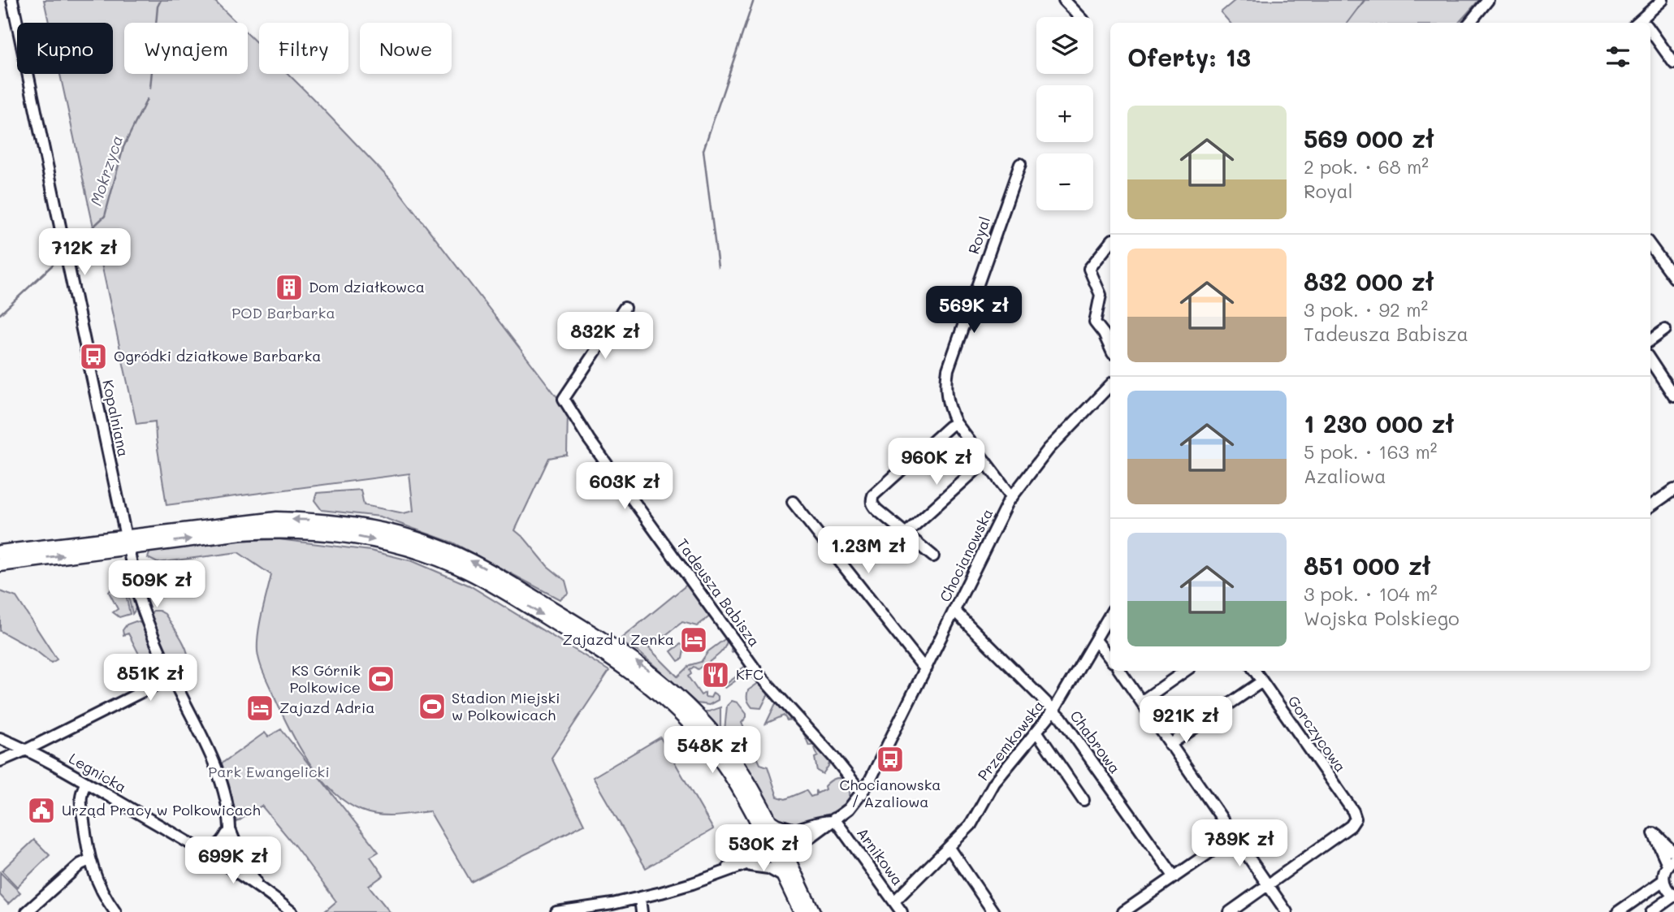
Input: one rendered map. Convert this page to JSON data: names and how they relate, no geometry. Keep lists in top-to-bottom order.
{
  "streets": {
    "street": [
      "Royal",
      "Kopalniana",
      "Chocianowska",
      "Tadeusza Babisza",
      "Gorczycowa",
      "Przemkowska",
      "Chabrowa",
      "Legnicka",
      "Arnikowa"
    ]
  },
  "crossings": [
    ["Royal", "Chocianowska"],
    ["Kopalniana", "Legnicka"],
    ["Chocianowska", "Tadeusza Babisza"],
    ["Chocianowska", "Chabrowa"],
    ["Chocianowska", "Arnikowa"],
    ["Przemkowska", "Chabrowa"],
    ["Przemkowska", "Arnikowa"]
  ],
  "water": ["Mokrzyca"],
  "parks": ["POD Barbarka", "Park Ewangelicki"],
  "places": {
    "building": ["Dom działkowca"],
    "bus stop": ["Ogródki działkowe Barbarka", "Chocianowska / Azaliowa"],
    "hotel": ["Zajazd u Zenka", "Zajazd Adria"],
    "restaurant": ["KFC"],
    "sports": ["KS Górnik Polkowice", "Stadion Miejski w Polkowicach"],
    "public building": ["Urząd Pracy w Polkowicach"]
  },
  "page": {
    "map_buttons": ["+", "−"],
    "chip": [
      "Kupno",
      "Wynajem",
      "Filtry",
      "Nowe"
    ],
    "heading": "Oferty: 13",
    "list": [
      {
        "name": "569 000 zł",
        "note": "2 pok. · 68 m² · Royal"
      },
      {
        "name": "832 000 zł",
        "note": "3 pok. · 92 m² · Tadeusza Babisza"
      },
      {
        "name": "1 230 000 zł",
        "note": "5 pok. · 163 m² · Azaliowa"
      },
      {
        "name": "851 000 zł",
        "note": "3 pok. · 104 m² · Wojska Polskiego"
      }
    ],
    "price": [
      "712K zł",
      "569K zł",
      "832K zł",
      "960K zł",
      "603K zł",
      "1.23M zł",
      "509K zł",
      "851K zł",
      "921K zł",
      "548K zł",
      "789K zł",
      "530K zł",
      "699K zł"
    ]
  }
}
